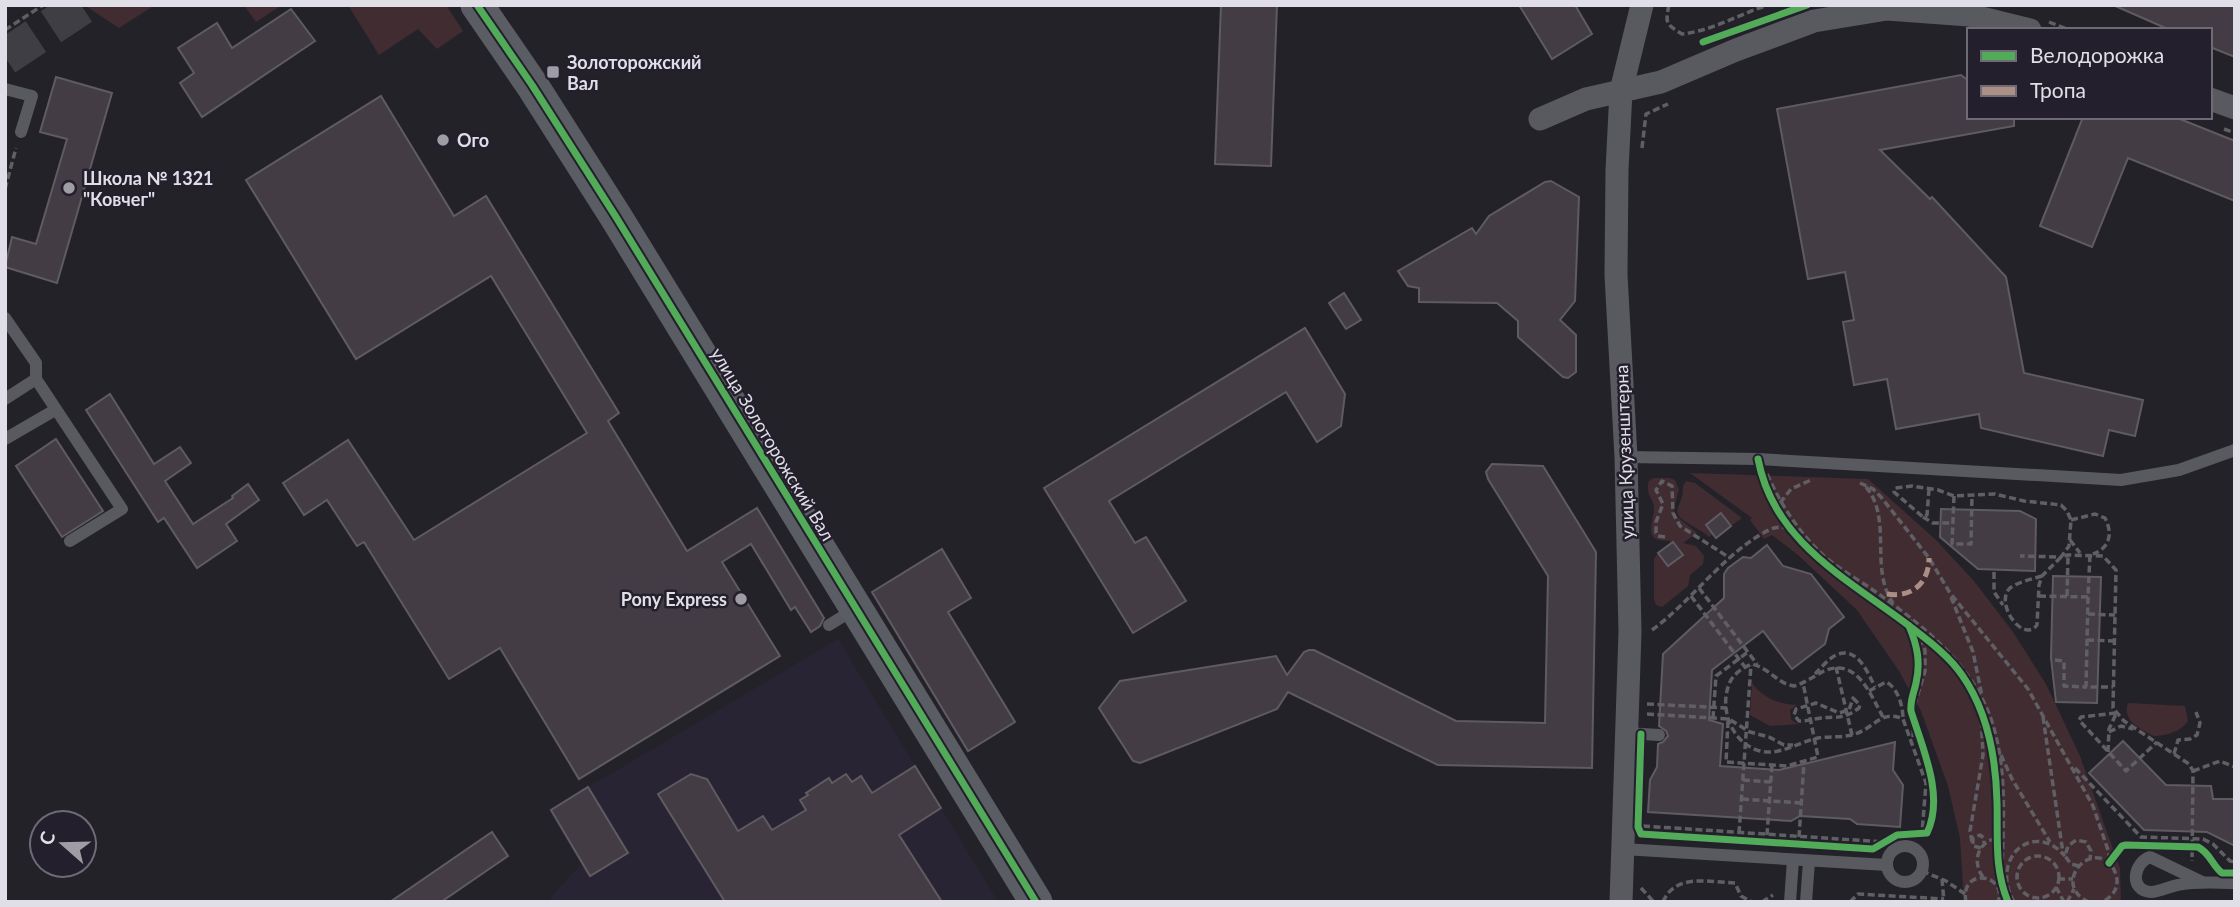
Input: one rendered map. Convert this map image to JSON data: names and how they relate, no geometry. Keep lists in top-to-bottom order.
{
  "streets": {
    "street": ["улица Золоторожский Вал", "улица Крузенштерна"]
  },
  "places": {
    "transit": ["Золоторожский Вал"],
    "other": ["Ого", "Школа № 1321 \"Ковчег\"", "Pony Express"]
  },
  "legend": ["Велодорожка", "Тропа"],
  "north": "left"
}
